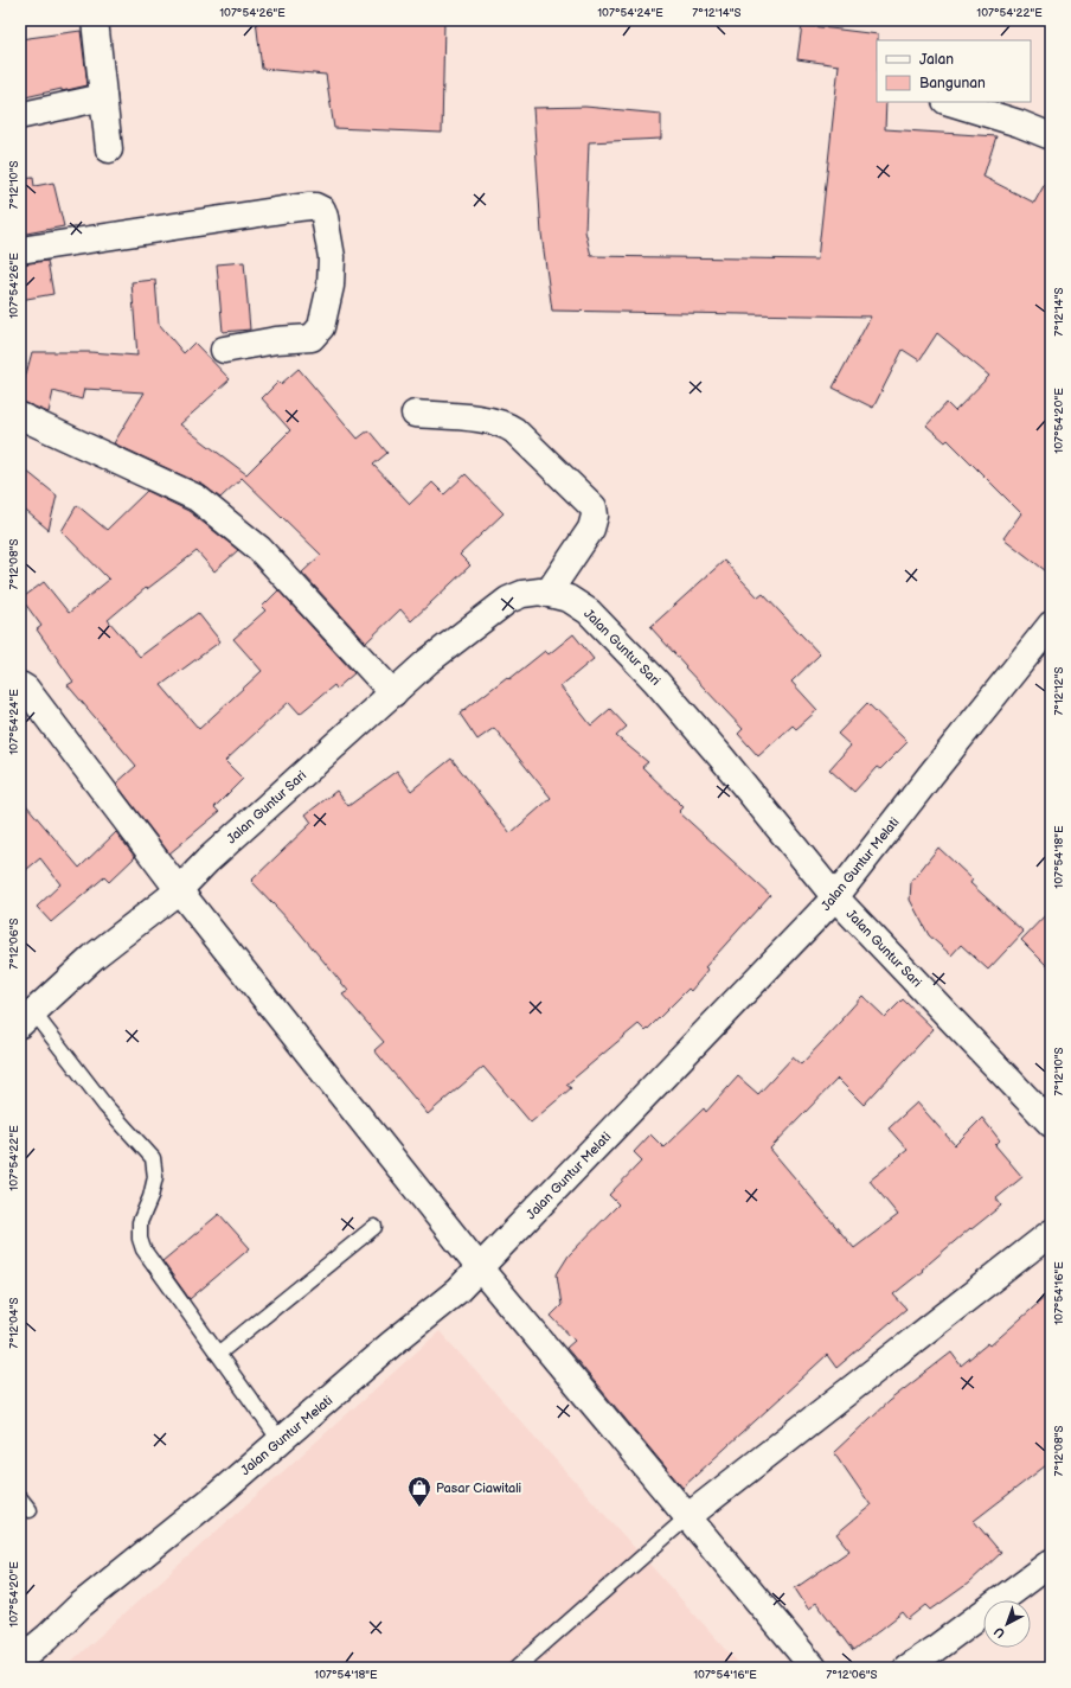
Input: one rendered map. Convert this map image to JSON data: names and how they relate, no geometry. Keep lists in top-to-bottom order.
{
  "streets": {
    "street": ["Jalan Guntur Sari", "Jalan Guntur Melati"]
  },
  "crossings": [
    ["Jalan Guntur Sari", "Jalan Guntur Melati"]
  ],
  "places": {
    "shop": ["Pasar Ciawitali"]
  },
  "legend": ["Jalan", "Bangunan"],
  "north": "bottom left",
  "coordinates": [
    "107°54'26\"E",
    "107°54'24\"E",
    "7°12'14\"S",
    "107°54'22\"E",
    "7°12'10\"S",
    "107°54'20\"E",
    "7°12'08\"S",
    "7°12'12\"S",
    "107°54'18\"E",
    "7°12'06\"S",
    "107°54'16\"E",
    "7°12'04\"S"
  ]
}
